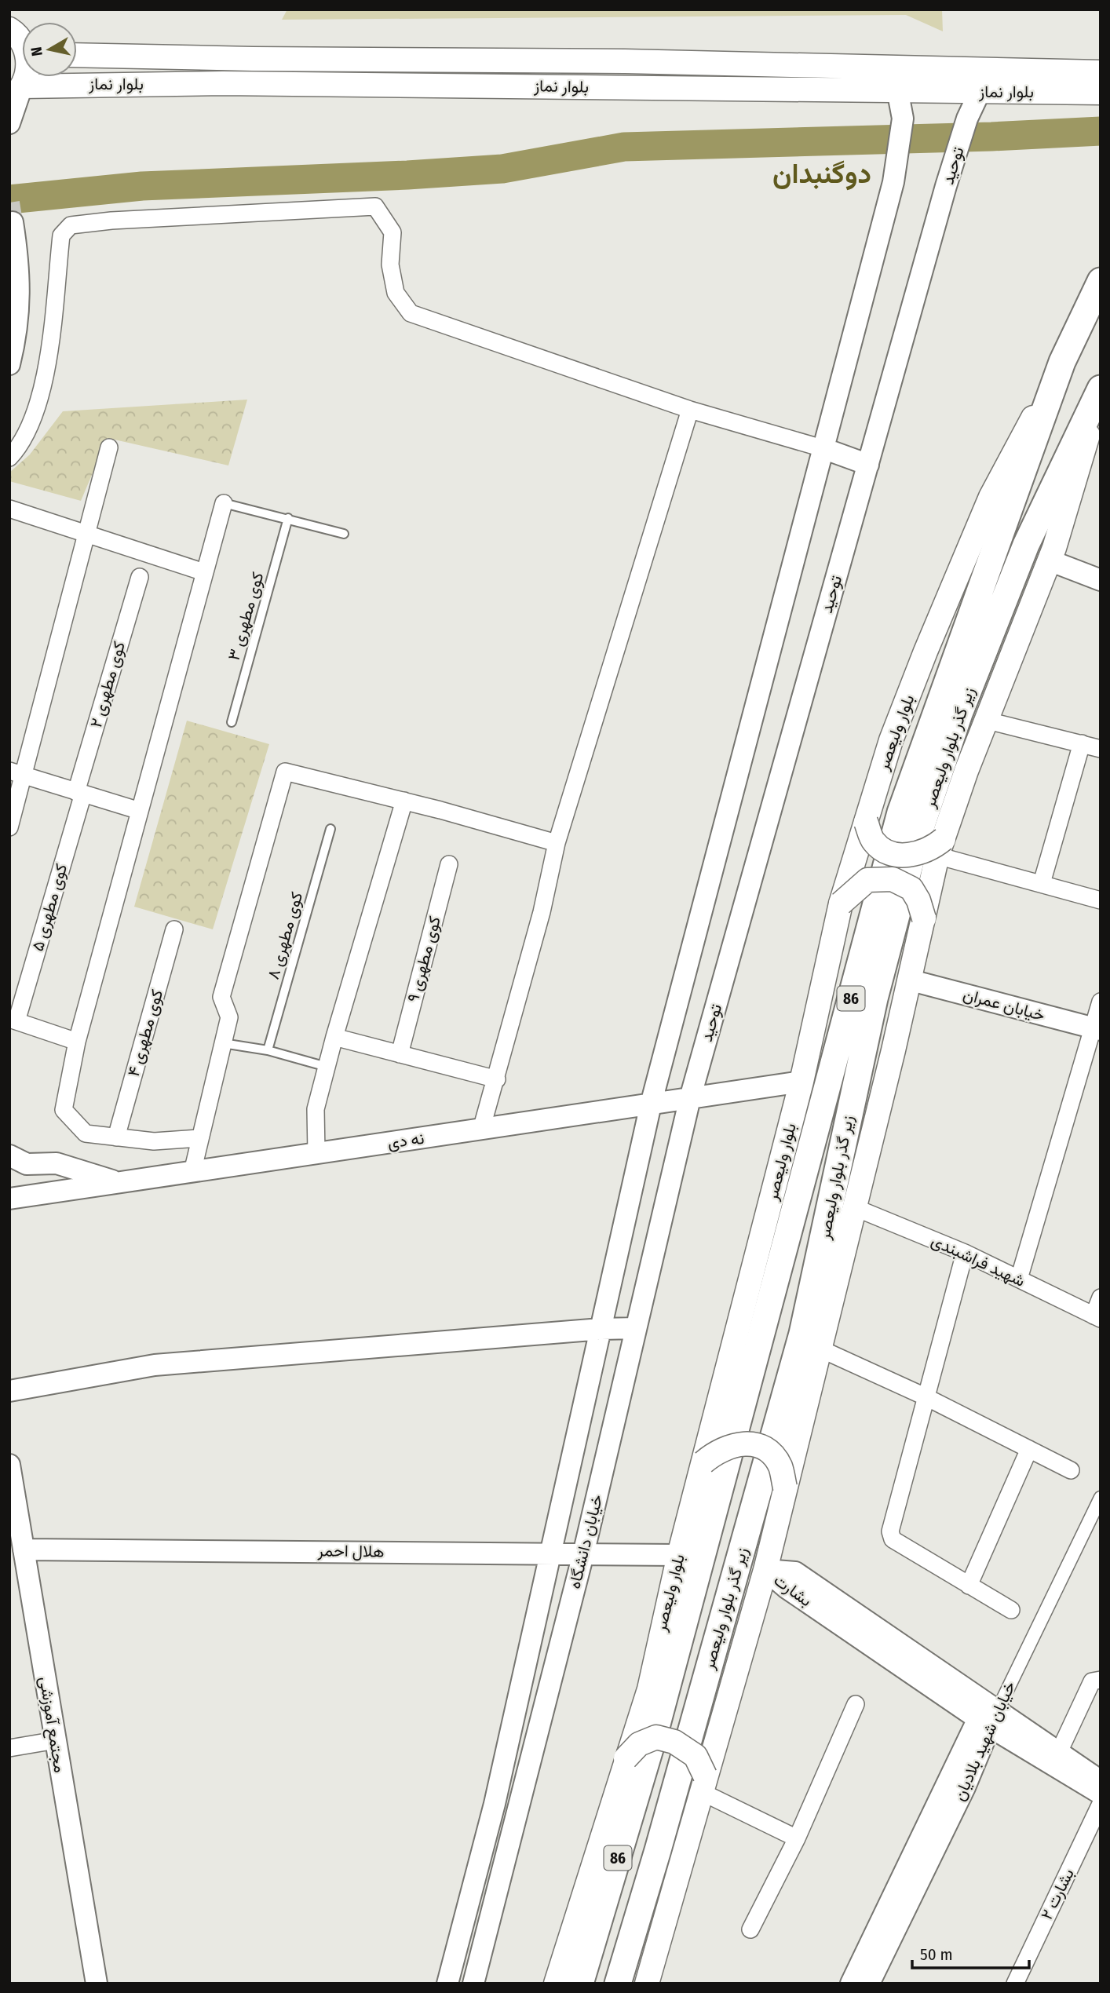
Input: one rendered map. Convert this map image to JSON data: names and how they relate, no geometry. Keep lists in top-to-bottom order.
{
  "streets": {
    "main road": [
      "بلوار نماز",
      "بلوار ولیعصر",
      "زیر گذر بلوار ولیعصر",
      "86"
    ],
    "street": [
      "توحید",
      "کوی مطهری ۲",
      "کوی مطهری ۵",
      "کوی مطهری ۹",
      "خیابان عمران",
      "کوی مطهری ۴",
      "نه دی",
      "شهید فراشبندی",
      "خیابان دانشگاه",
      "هلال احمر",
      "بشارت",
      "مجتمع آموزشی",
      "خیابان شهید بلادیان",
      "بشارت ۲"
    ],
    "lane": ["کوی مطهری ۳", "کوی مطهری ۸"]
  },
  "crossings": [
    ["بلوار نماز", "توحید"],
    ["توحید", "نه دی"],
    ["توحید", "خیابان دانشگاه"],
    ["کوی مطهری ۲", "کوی مطهری ۵"],
    ["بلوار ولیعصر", "نه دی"],
    ["بلوار ولیعصر", "هلال احمر"],
    ["نه دی", "خیابان دانشگاه"],
    ["خیابان دانشگاه", "هلال احمر"],
    ["هلال احمر", "مجتمع آموزشی"],
    ["بشارت", "خیابان شهید بلادیان"]
  ],
  "districts": ["دوگنبدان"],
  "scale_bar": "50 m",
  "north": "left"
}
